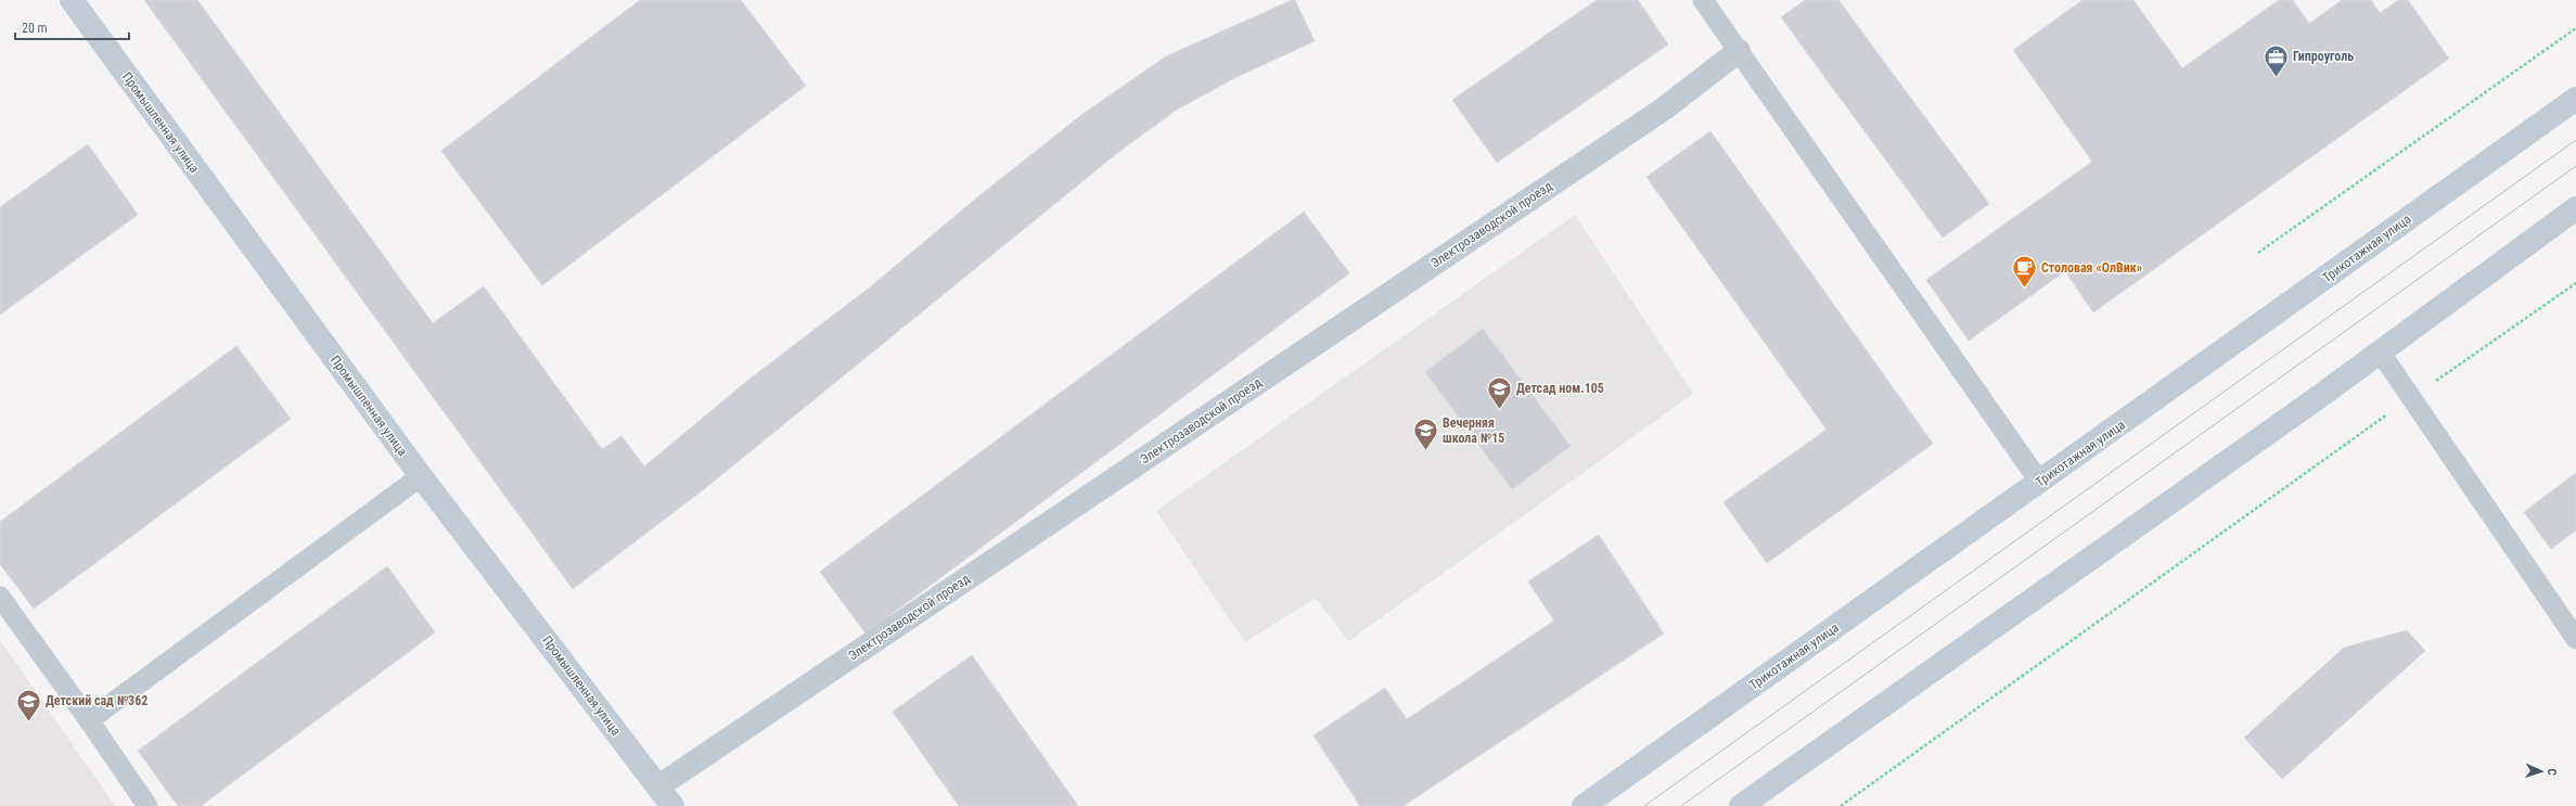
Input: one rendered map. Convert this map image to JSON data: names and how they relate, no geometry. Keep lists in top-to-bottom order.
{
  "streets": {
    "main road": ["Промышленная улица", "Трикотажная улица"],
    "street": ["Электрозаводской проезд"]
  },
  "crossings": [
    ["Промышленная улица", "Электрозаводской проезд"]
  ],
  "places": {
    "office": ["Гипроуголь"],
    "cafe": ["Столовая «ОлВик»"],
    "school or university": ["Детсад ном.105", "Вечерняя школа №15", "Детский сад №362"]
  },
  "scale_bar": "20 m",
  "north": "right"
}
